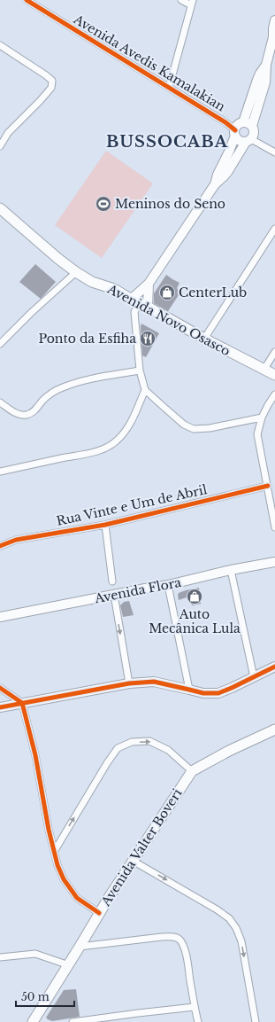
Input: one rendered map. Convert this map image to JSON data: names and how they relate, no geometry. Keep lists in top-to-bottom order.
{
  "streets": {
    "main road": ["Avenida Novo Osasco", "Avenida Valter Boveri"],
    "street": ["Avenida Avedis Kamalakian", "Rua Vinte e Um de Abril", "Avenida Flora"]
  },
  "districts": ["BUSSOCABA"],
  "places": {
    "sports": ["Meninos do Seno"],
    "shop": ["CenterLub", "Auto Mecânica Lula"],
    "restaurant": ["Ponto da Esfiha"]
  },
  "scale_bar": "50 m"
}
